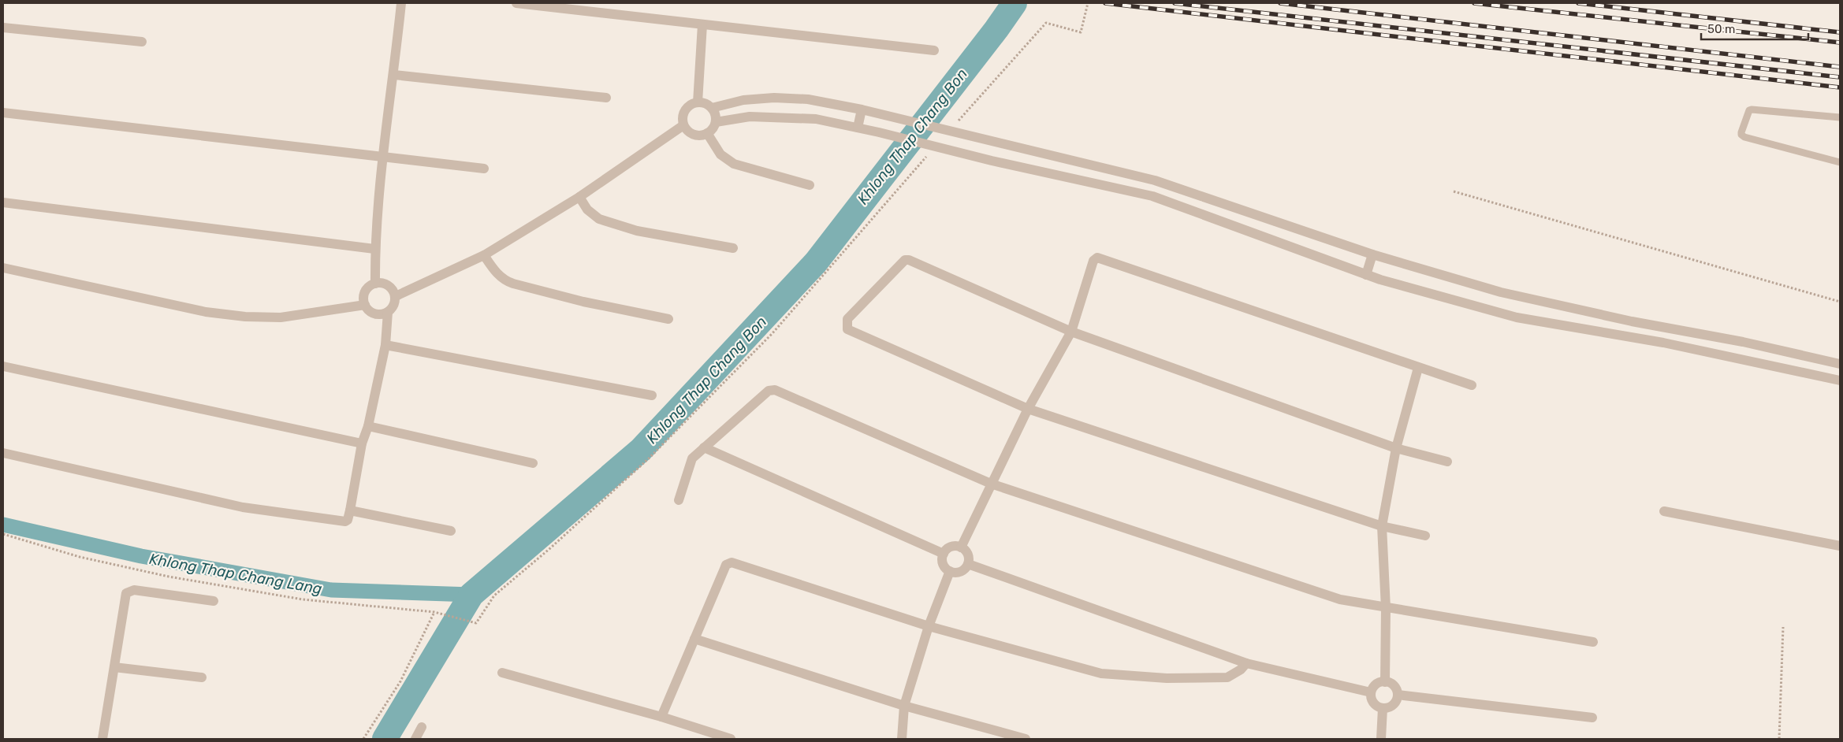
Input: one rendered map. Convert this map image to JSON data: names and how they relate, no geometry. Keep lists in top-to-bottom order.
{
  "water": ["Khlong Thap Chang Bon", "Khlong Thap Chang Lang"],
  "scale_bar": "50 m"
}
